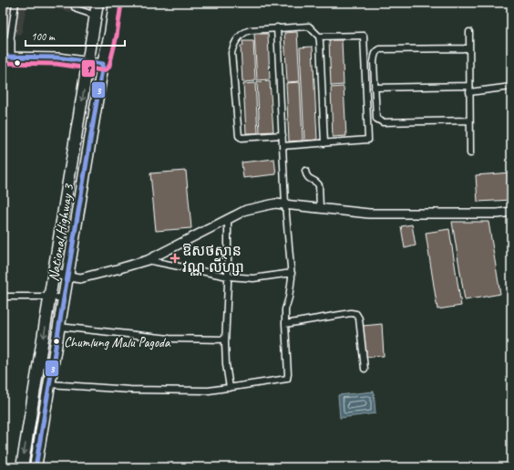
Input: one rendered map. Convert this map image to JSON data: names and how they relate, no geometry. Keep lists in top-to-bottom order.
{
  "streets": {
    "highway": ["National Highway 3"]
  },
  "places": {
    "health": ["ឱសថស្ថាន វណ្ណ លីហ្សា"],
    "other": ["Chumlung Malu Pagoda"]
  },
  "lines": ["transit line 9", "transit line 3"],
  "scale_bar": "100 m"
}
